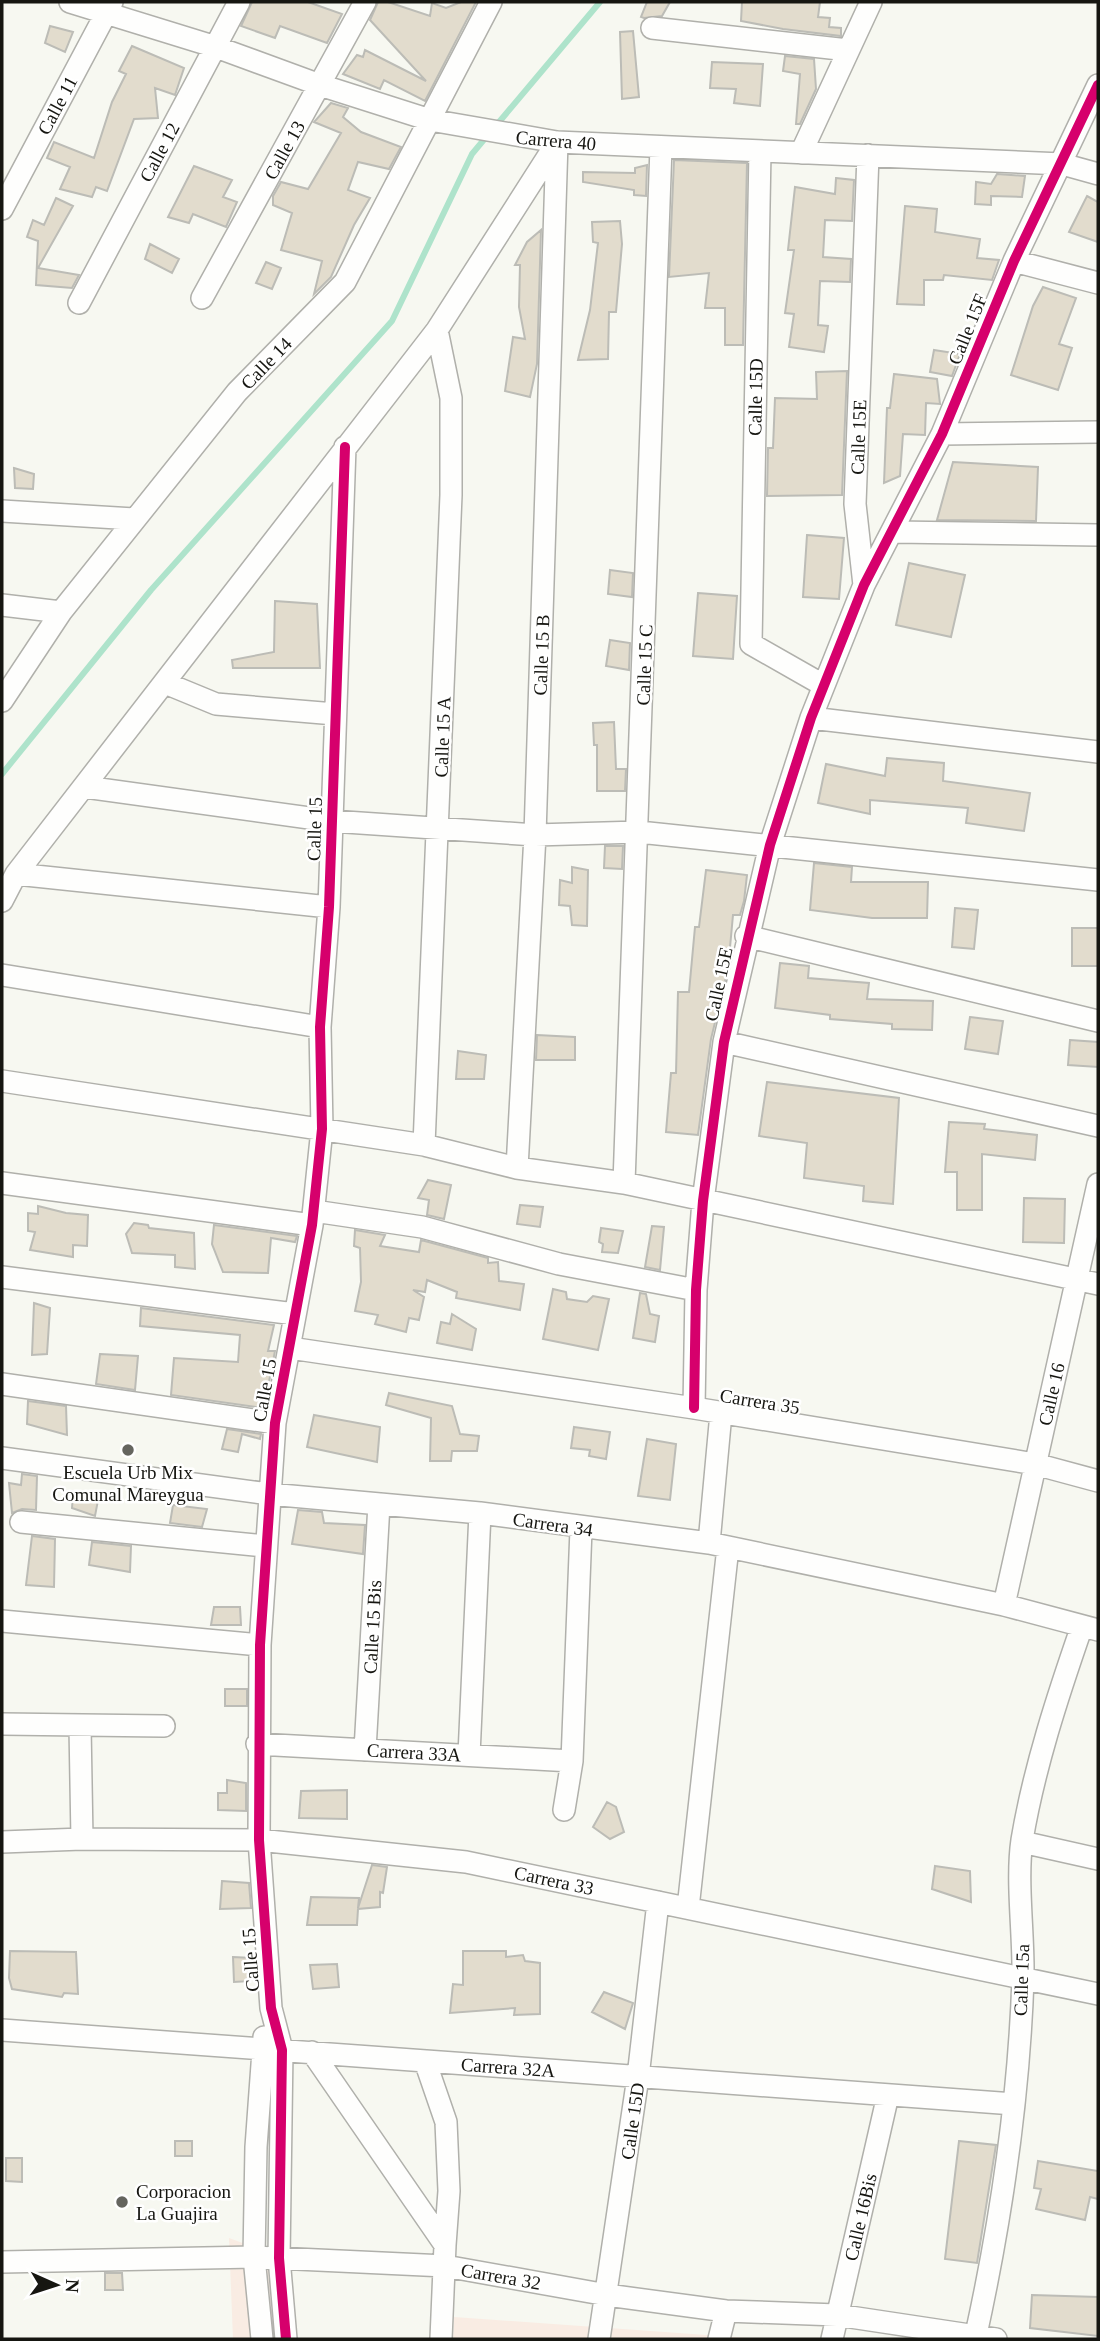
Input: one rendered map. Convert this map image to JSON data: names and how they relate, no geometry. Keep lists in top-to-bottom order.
{
  "streets": {
    "street": [
      "Calle 11",
      "Carrera 40",
      "Calle 13",
      "Calle 12",
      "Calle 15F",
      "Calle 14",
      "Calle 15D",
      "Calle 15E",
      "Calle 15 B",
      "Calle 15 C",
      "Calle 15 A",
      "Calle 15",
      "Calle 16",
      "Carrera 35",
      "Carrera 34",
      "Calle 15 Bis",
      "Carrera 33A",
      "Carrera 33",
      "Calle 15a",
      "Carrera 32A",
      "Calle 16Bis",
      "Carrera 32"
    ]
  },
  "crossings": [
    ["Calle 11", "Carrera 40"],
    ["Carrera 40", "Calle 13"],
    ["Carrera 40", "Calle 12"],
    ["Carrera 40", "Calle 15F"],
    ["Carrera 40", "Calle 14"],
    ["Carrera 40", "Calle 15D"],
    ["Carrera 40", "Calle 15E"],
    ["Carrera 40", "Calle 15 B"],
    ["Carrera 40", "Calle 15 C"],
    ["Calle 15F", "Calle 15E"],
    ["Calle 15D", "Calle 15E"],
    ["Calle 15D", "Carrera 33"],
    ["Calle 15D", "Carrera 32A"],
    ["Calle 15D", "Carrera 32"],
    ["Calle 15E", "Carrera 35"],
    ["Calle 15", "Carrera 35"],
    ["Calle 15", "Carrera 34"],
    ["Calle 15", "Carrera 33A"],
    ["Calle 15", "Carrera 33"],
    ["Calle 15", "Carrera 32A"],
    ["Calle 15", "Carrera 32"],
    ["Calle 16", "Carrera 35"],
    ["Calle 16", "Carrera 34"],
    ["Carrera 34", "Calle 15 Bis"],
    ["Carrera 34", "Calle 15a"],
    ["Calle 15 Bis", "Carrera 33A"],
    ["Carrera 33", "Calle 15a"],
    ["Calle 15a", "Carrera 32A"],
    ["Calle 15a", "Carrera 32"],
    ["Carrera 32A", "Calle 16Bis"],
    ["Calle 16Bis", "Carrera 32"]
  ],
  "places": ["Escuela Urb Mix Comunal Mareygua", "Corporacion La Guajira"],
  "north": "right"
}
